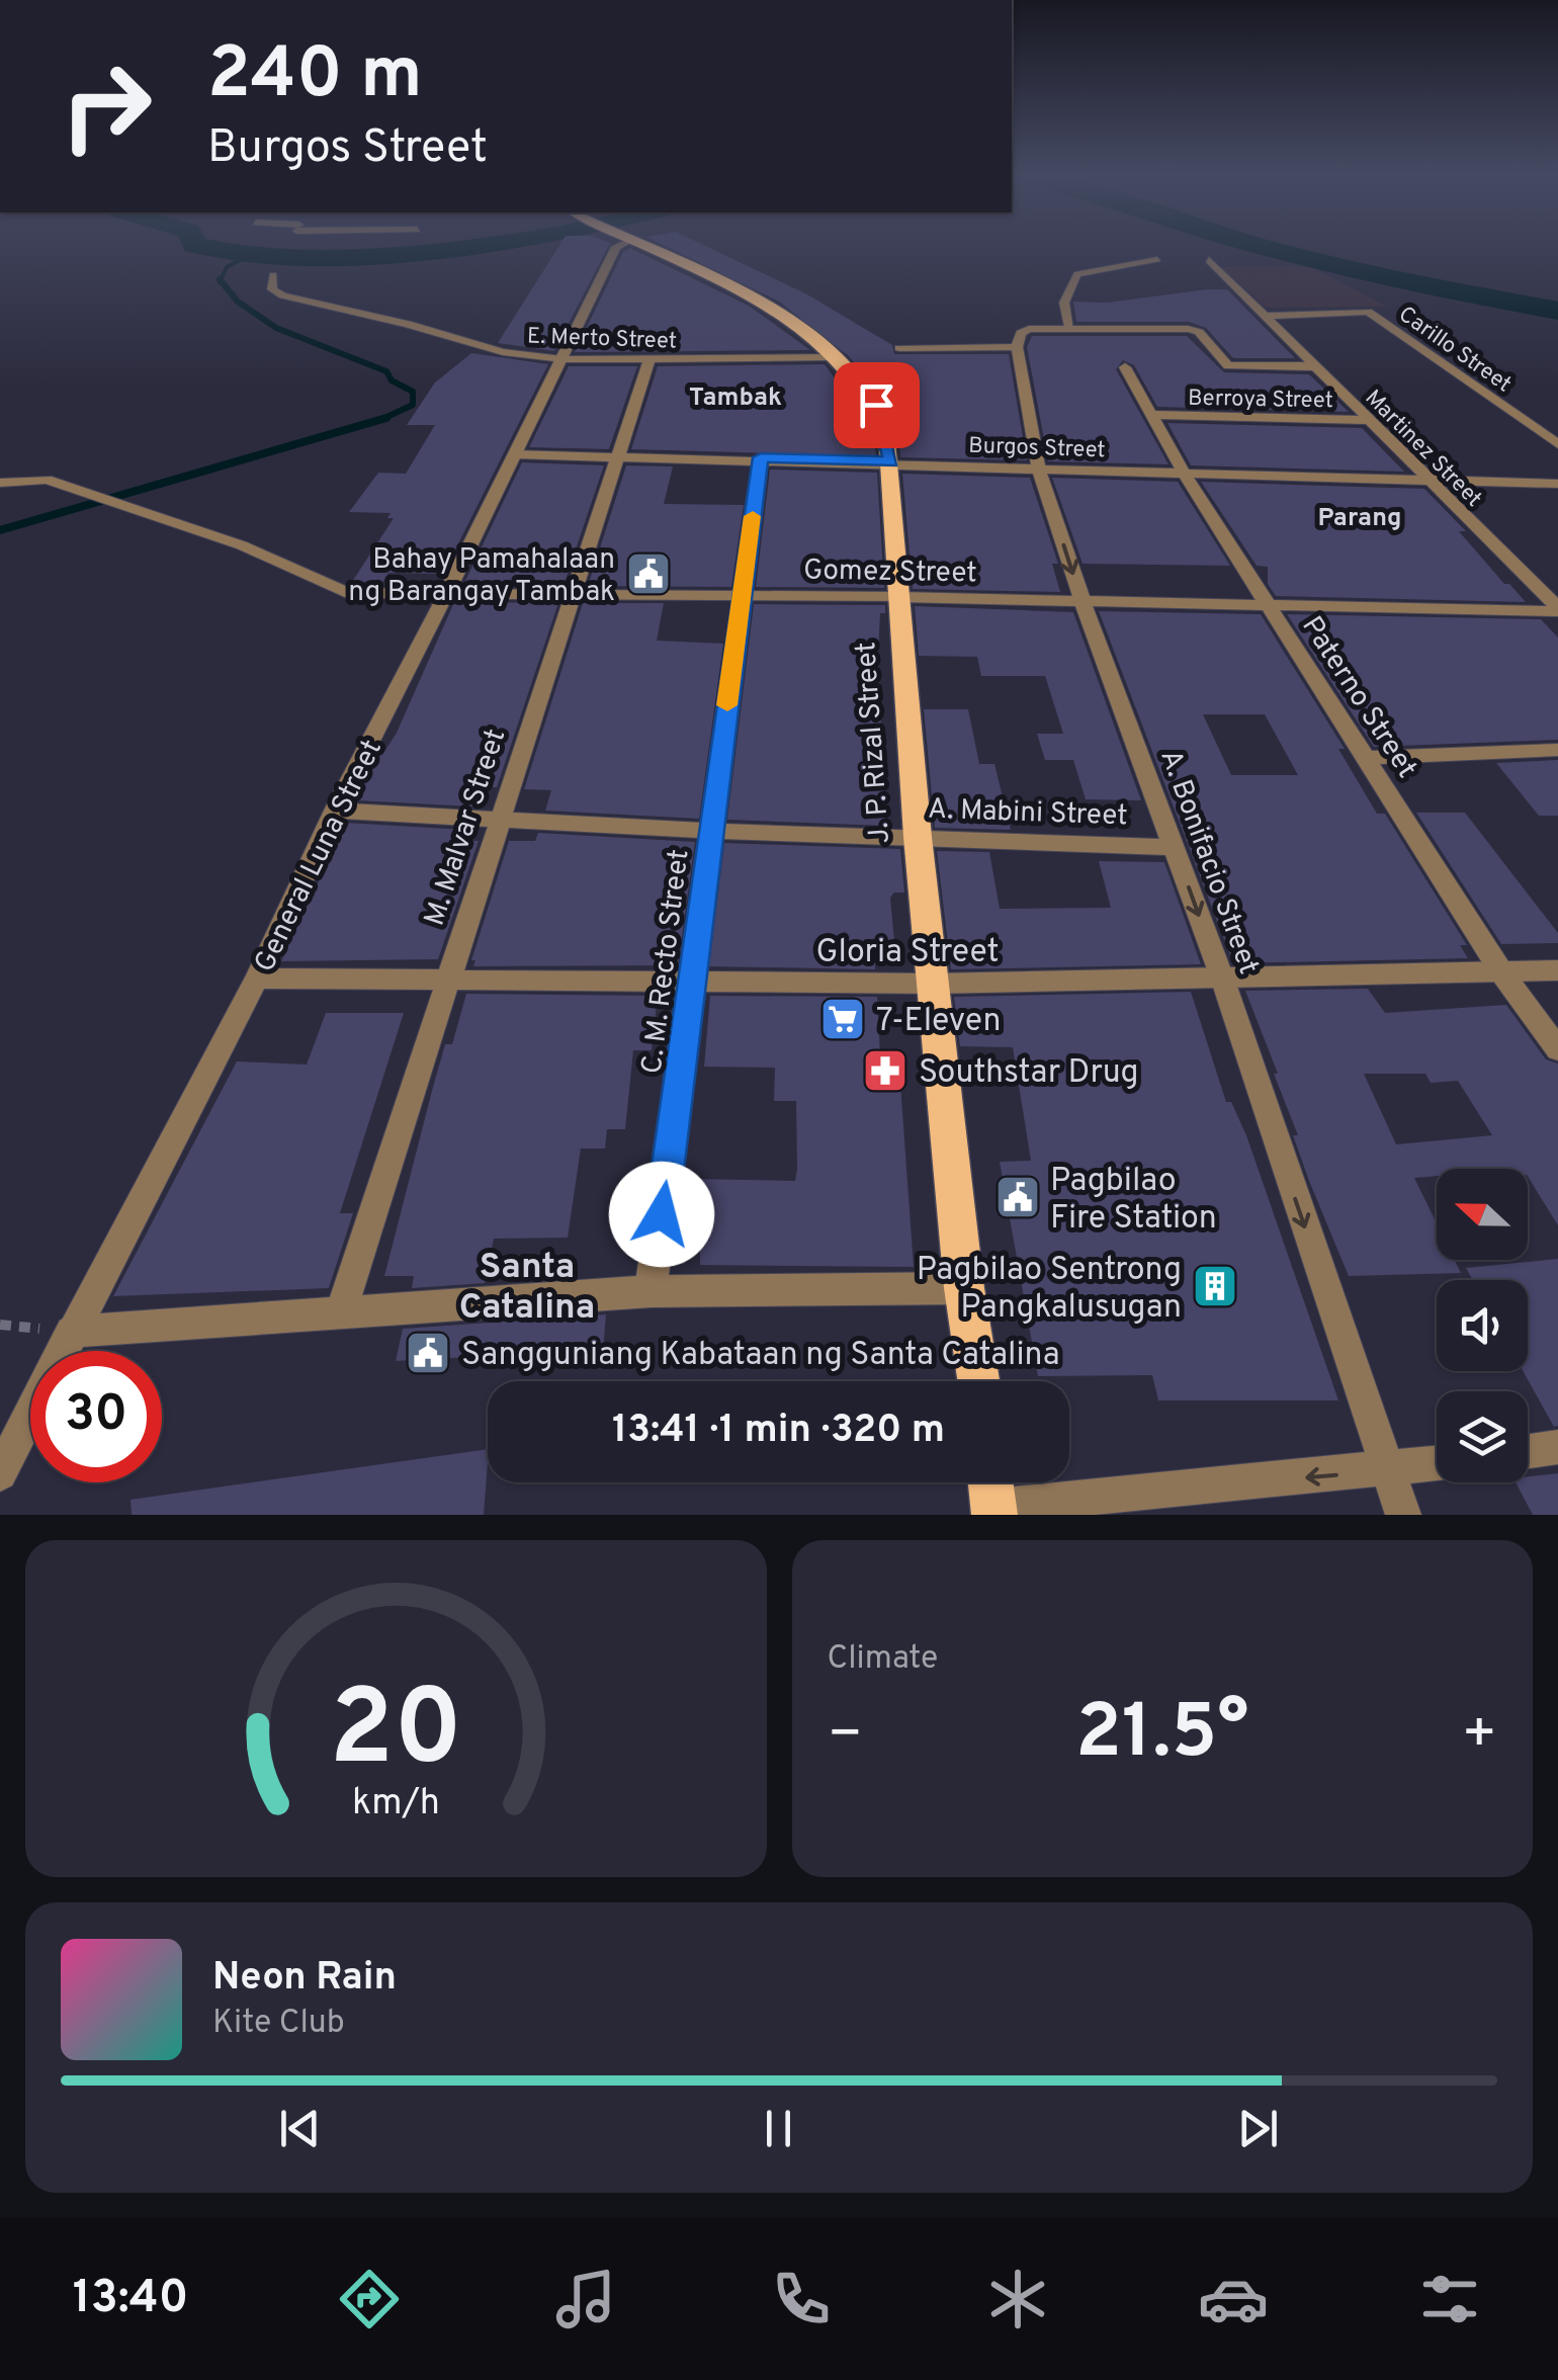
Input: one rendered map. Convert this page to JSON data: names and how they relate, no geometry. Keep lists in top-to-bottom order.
{
  "streets": {
    "main road": ["J. P. Rizal Street"],
    "street": [
      "E. Merto Street",
      "Carillo Street",
      "Berroya Street",
      "Burgos Street",
      "Martinez Street",
      "Gomez Street",
      "Paterno Street",
      "A. Mabini Street",
      "M. Malvar Street",
      "General Luna Street",
      "A. Bonifacio Street",
      "Gloria Street",
      "C. M. Recto Street"
    ]
  },
  "crossings": [
    ["E. Merto Street", "J. P. Rizal Street"],
    ["E. Merto Street", "M. Malvar Street"],
    ["E. Merto Street", "General Luna Street"],
    ["Carillo Street", "Martinez Street"],
    ["Berroya Street", "Martinez Street"],
    ["Berroya Street", "Paterno Street"],
    ["Burgos Street", "Martinez Street"],
    ["Burgos Street", "Paterno Street"],
    ["Burgos Street", "J. P. Rizal Street"],
    ["Burgos Street", "M. Malvar Street"],
    ["Burgos Street", "General Luna Street"],
    ["Burgos Street", "A. Bonifacio Street"],
    ["Burgos Street", "C. M. Recto Street"],
    ["Martinez Street", "Gomez Street"],
    ["Gomez Street", "Paterno Street"],
    ["Gomez Street", "J. P. Rizal Street"],
    ["Gomez Street", "M. Malvar Street"],
    ["Gomez Street", "General Luna Street"],
    ["Gomez Street", "A. Bonifacio Street"],
    ["Gomez Street", "C. M. Recto Street"],
    ["Paterno Street", "Gloria Street"],
    ["J. P. Rizal Street", "A. Mabini Street"],
    ["J. P. Rizal Street", "Gloria Street"],
    ["A. Mabini Street", "M. Malvar Street"],
    ["A. Mabini Street", "General Luna Street"],
    ["A. Mabini Street", "A. Bonifacio Street"],
    ["A. Mabini Street", "C. M. Recto Street"],
    ["M. Malvar Street", "Gloria Street"],
    ["General Luna Street", "Gloria Street"],
    ["A. Bonifacio Street", "Gloria Street"],
    ["Gloria Street", "C. M. Recto Street"]
  ],
  "one_way": ["A. Bonifacio Street"],
  "districts": ["Tambak", "Parang", "Santa Catalina"],
  "places": {
    "public building": ["Bahay Pamahalaan ng Barangay Tambak", "Pagbilao Fire Station", "Sangguniang Kabataan ng Santa Catalina"],
    "supermarket": ["7-Eleven"],
    "pharmacy": ["Southstar Drug"],
    "building": ["Pagbilao Sentrong Pangkalusugan"]
  },
  "north": "left",
  "page": {
    "turn": ["240 m", "Burgos Street"],
    "limit": "30",
    "trip": "13:41 · 1 min · 320 m",
    "tile": "Climate",
    "heat": ["−", "21.5°", "+"],
    "song": ["Neon Rain", "Kite Club"],
    "tabs": "13:40",
    "gauge": ["20", "km/h"]
  }
}
